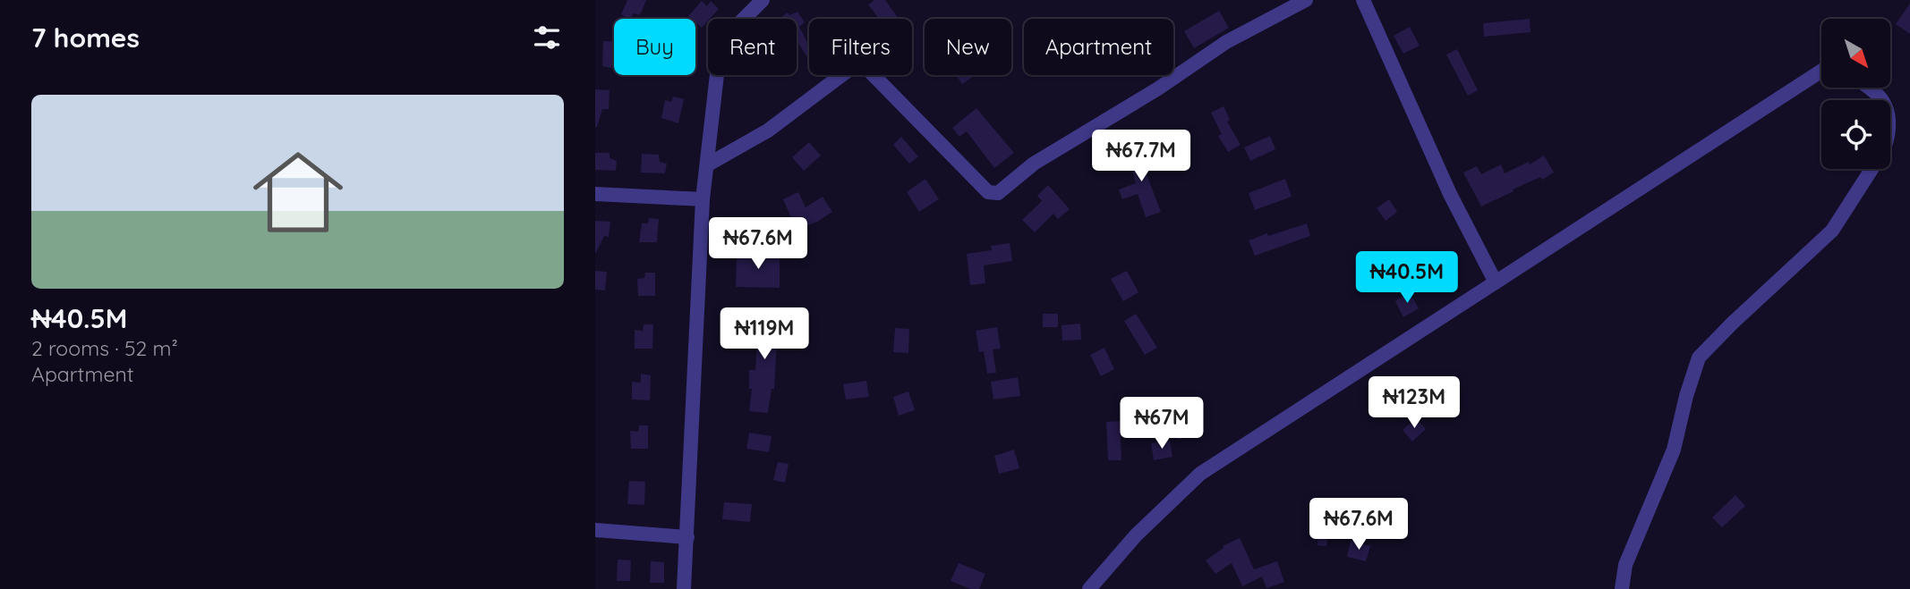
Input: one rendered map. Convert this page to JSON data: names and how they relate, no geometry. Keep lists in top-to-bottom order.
{
  "north": "bottom right",
  "page": {
    "heading": "7 homes",
    "chip": [
      "Buy",
      "Rent",
      "Filters",
      "New",
      "Apartment"
    ],
    "list": [
      {
        "name": "₦40.5M",
        "note": "2 rooms · 52 m² · Apartment"
      }
    ],
    "price": [
      "₦67.7M",
      "₦67.6M",
      "₦40.5M",
      "₦119M",
      "₦123M",
      "₦67M",
      "₦67.6M"
    ]
  }
}
